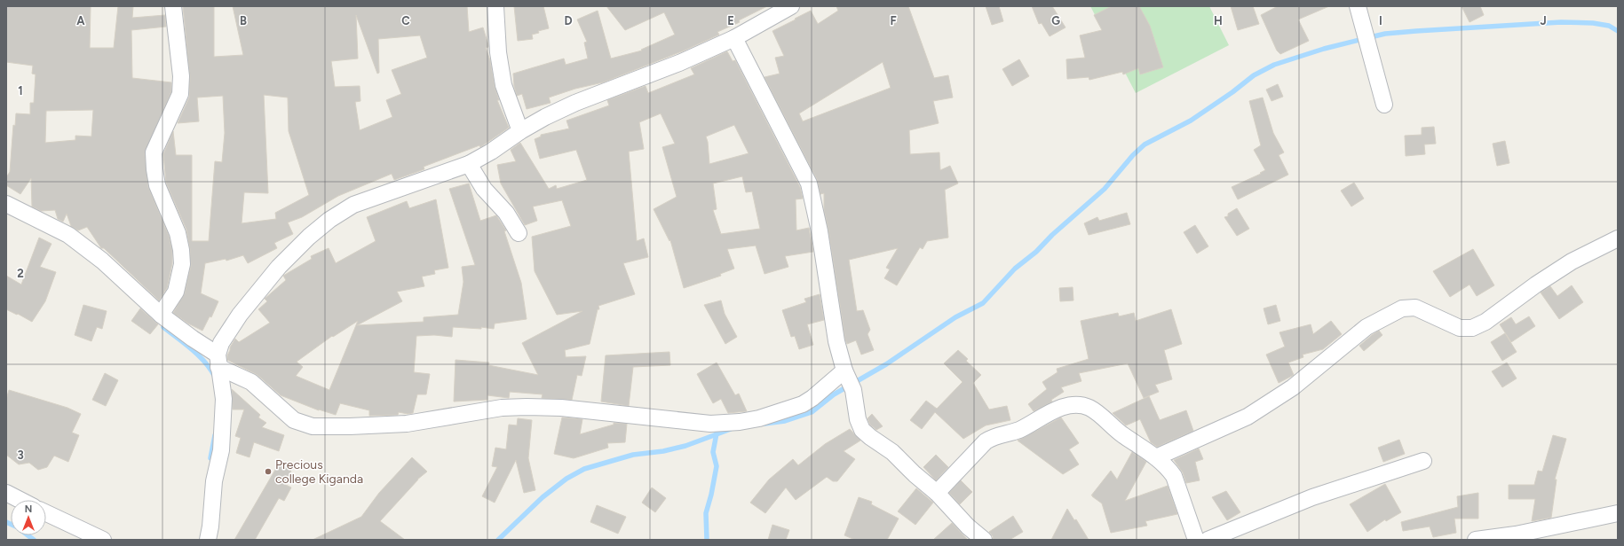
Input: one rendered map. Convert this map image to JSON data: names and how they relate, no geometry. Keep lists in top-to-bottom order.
{
  "places": ["Precious college Kiganda"],
  "north": "top",
  "grid": {
    "columns": [
      "A",
      "B",
      "C",
      "D",
      "E",
      "F",
      "G",
      "H",
      "I",
      "J"
    ],
    "rows": ["1", "2", "3"]
  }
}
